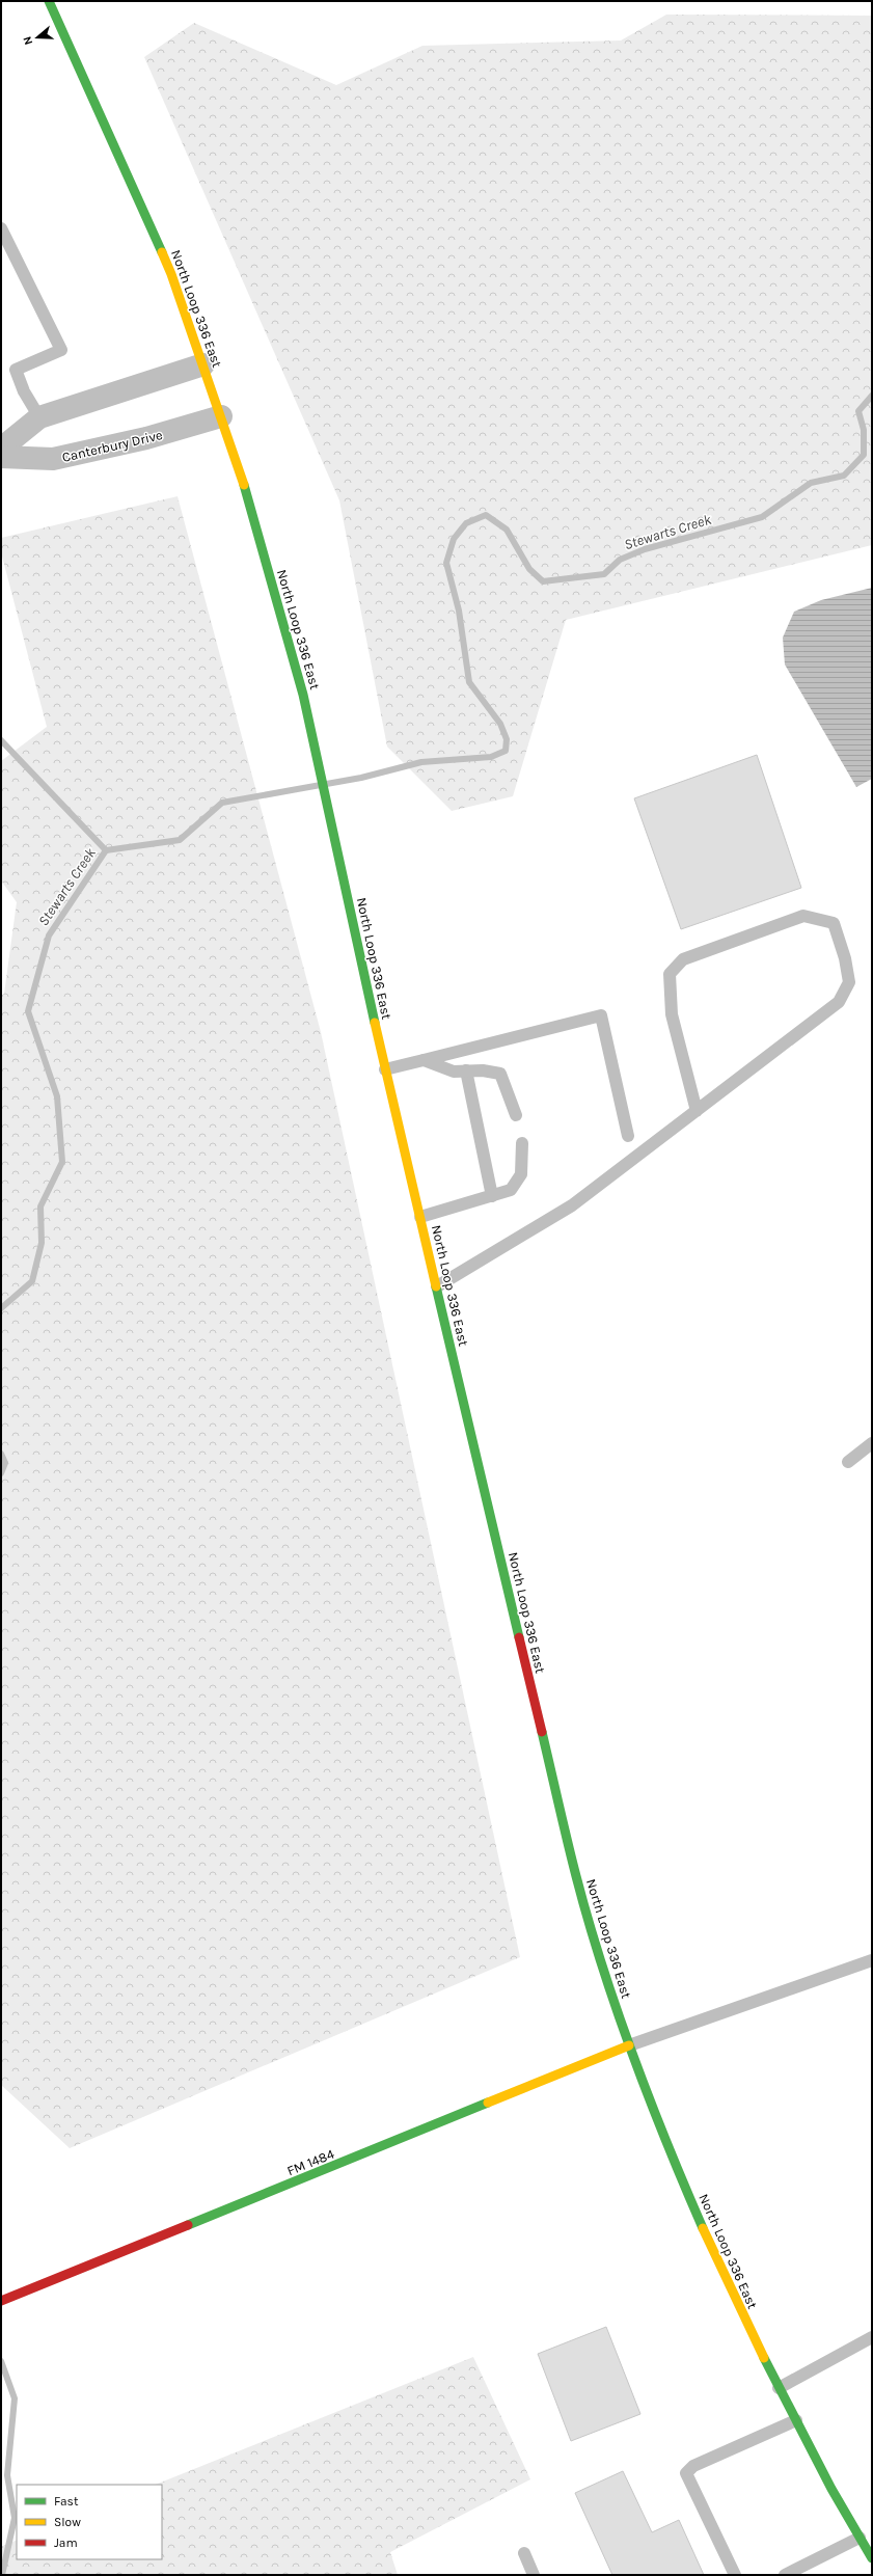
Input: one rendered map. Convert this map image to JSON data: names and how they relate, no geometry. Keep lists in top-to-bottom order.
{
  "streets": {
    "main road": ["North Loop 336 East", "FM 1484"],
    "street": ["Canterbury Drive"]
  },
  "crossings": [
    ["North Loop 336 East", "Canterbury Drive"],
    ["North Loop 336 East", "FM 1484"]
  ],
  "water": ["Stewarts Creek"],
  "legend": ["Fast", "Slow", "Jam"],
  "north": "left"
}
